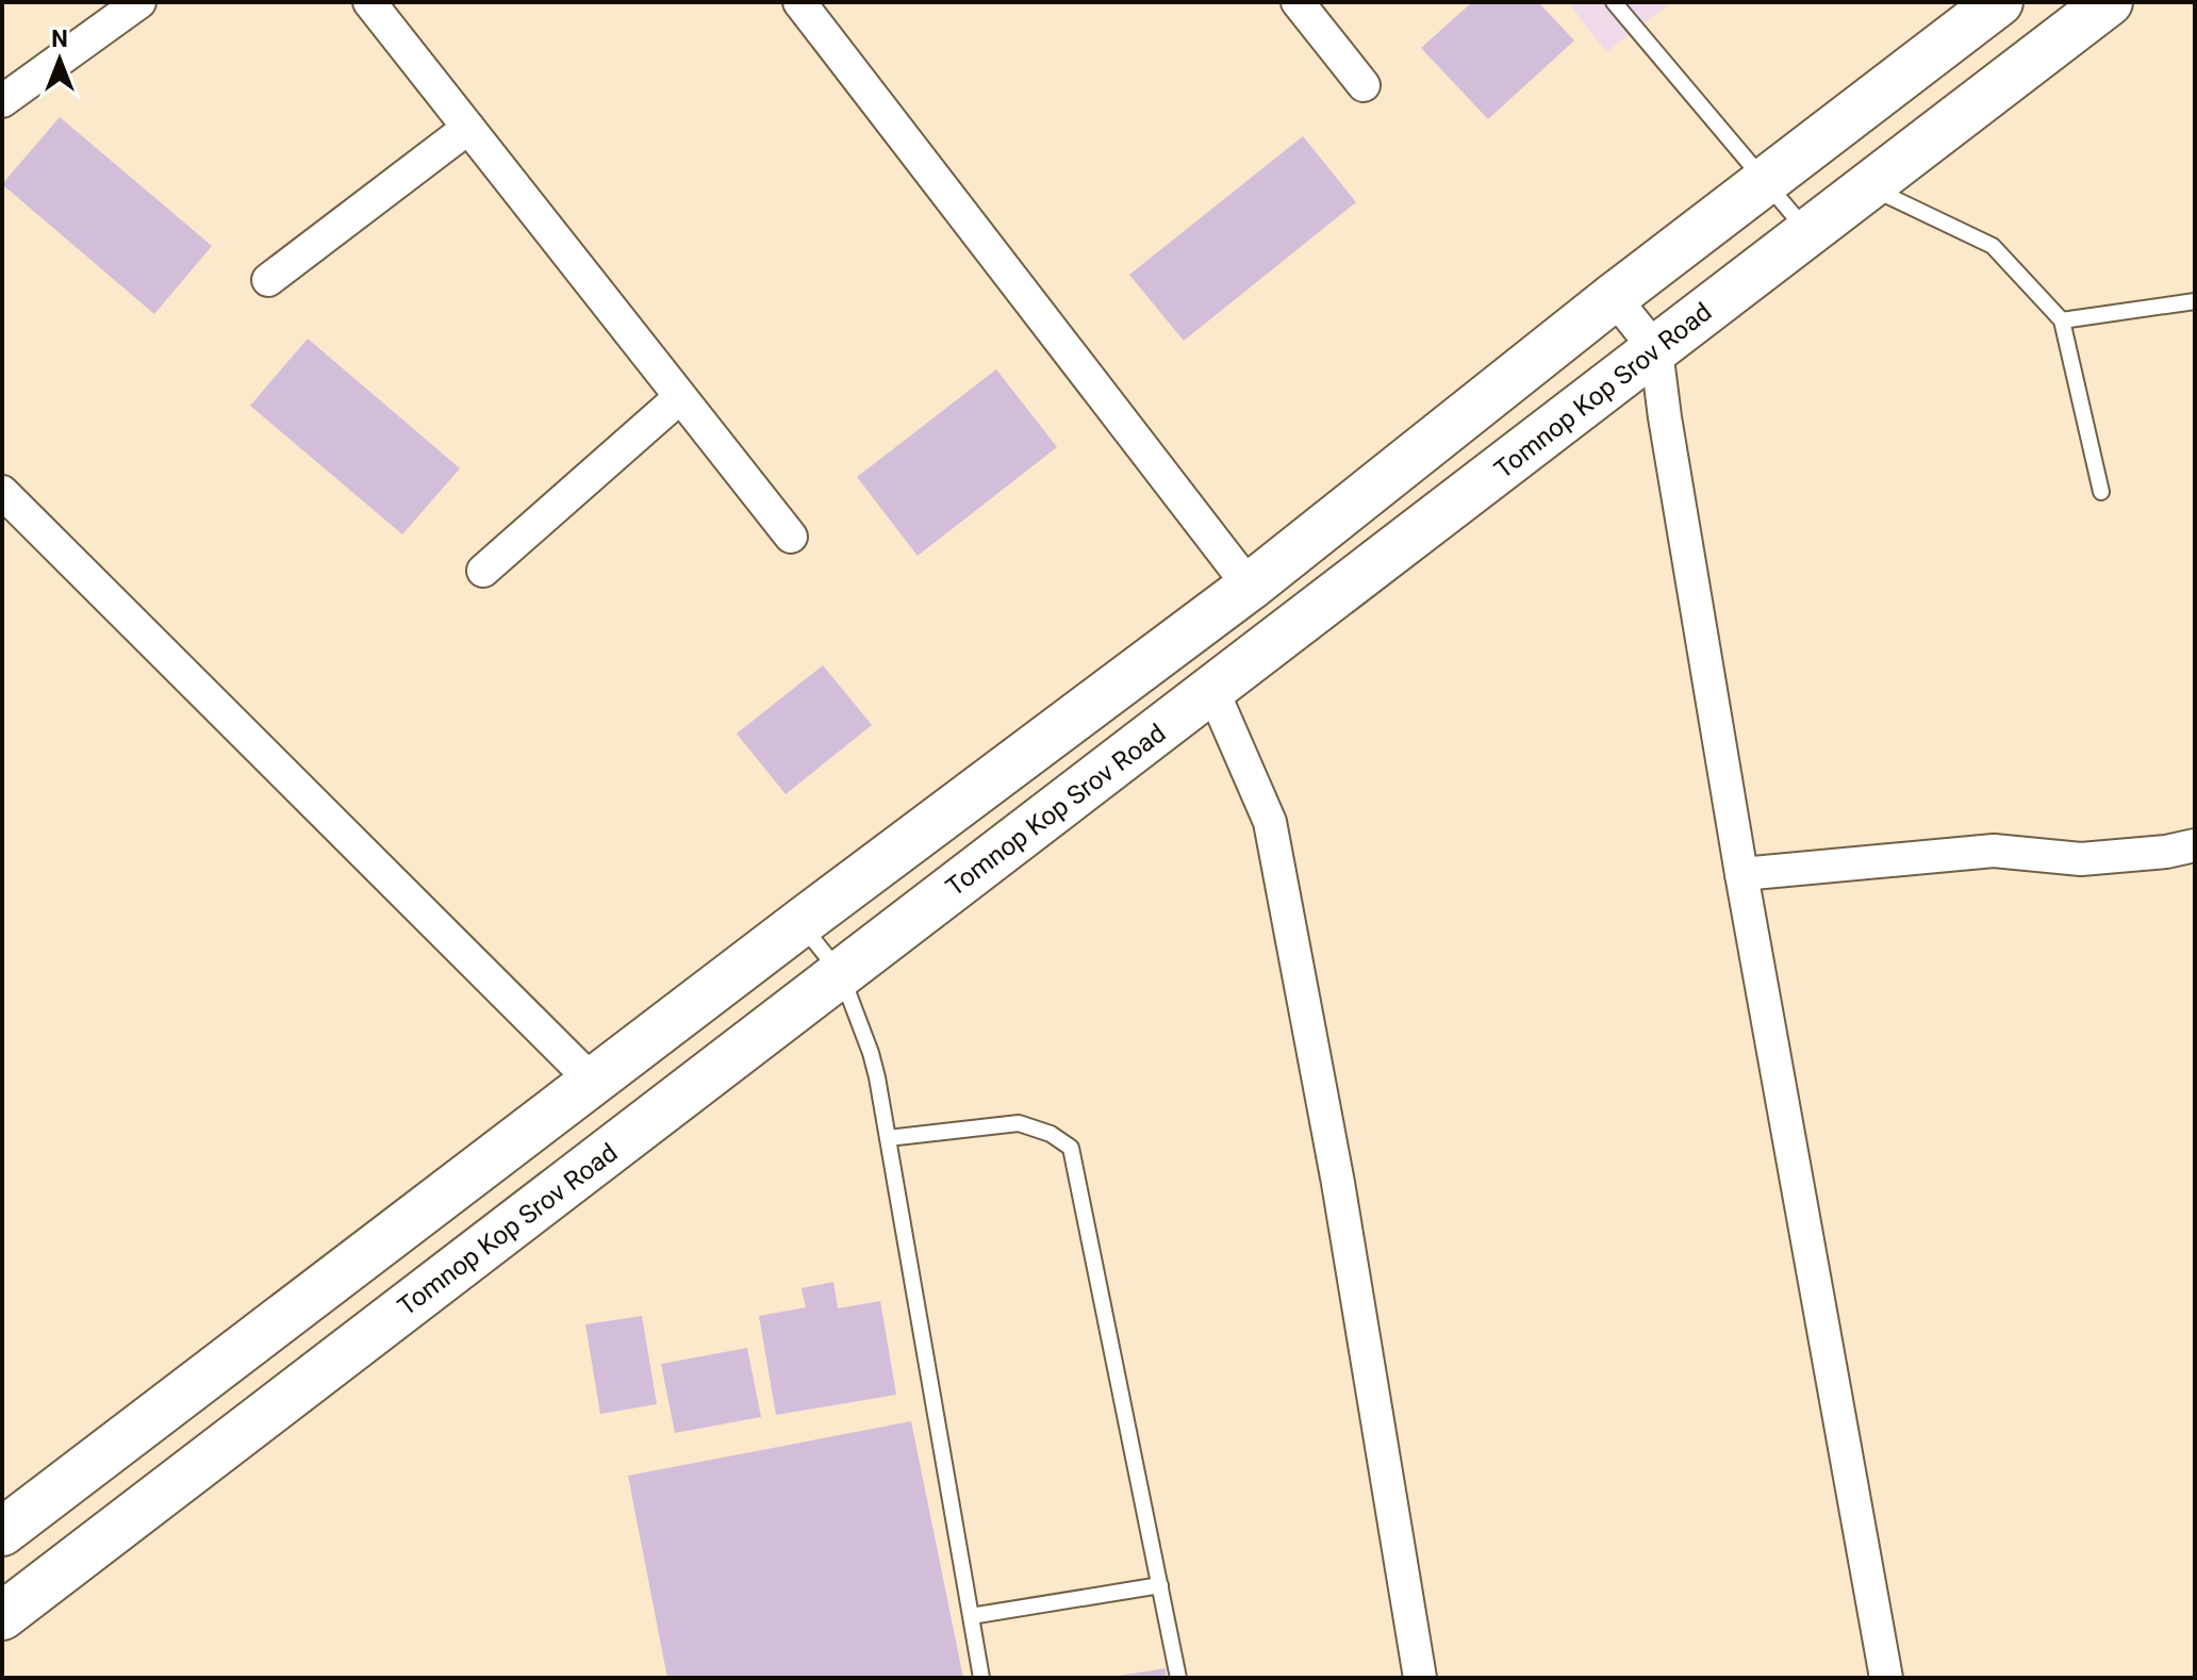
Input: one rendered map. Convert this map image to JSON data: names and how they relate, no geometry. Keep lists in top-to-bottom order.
{
  "streets": {
    "main road": ["Tomnop Kop Srov Road"]
  },
  "north": "top"
}
